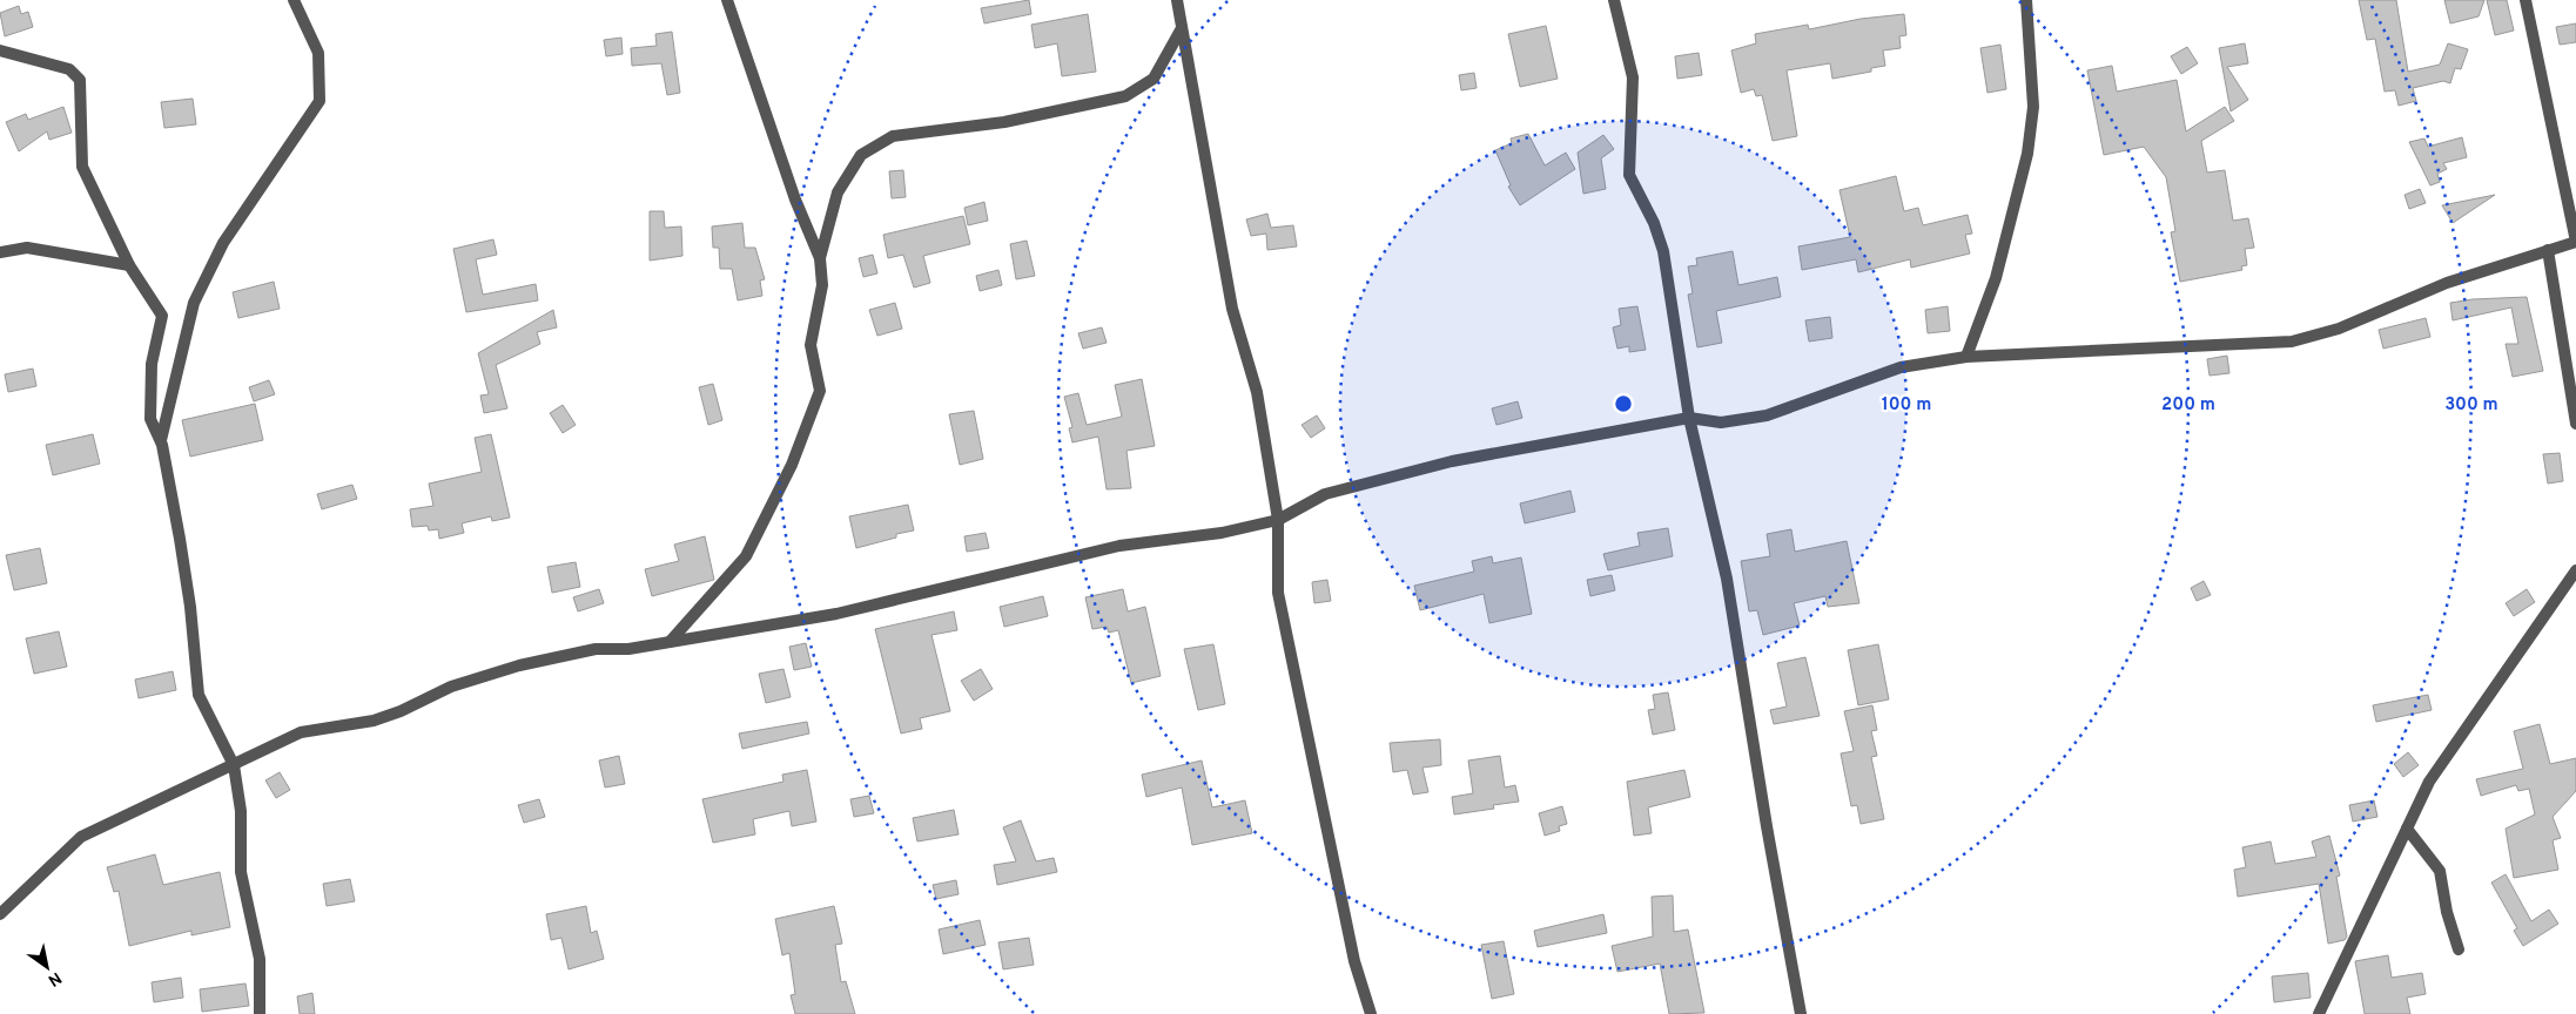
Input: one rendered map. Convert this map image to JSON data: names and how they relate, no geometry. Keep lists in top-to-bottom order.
{
  "north": "bottom right",
  "rings": ["100 m", "200 m", "300 m"]
}
